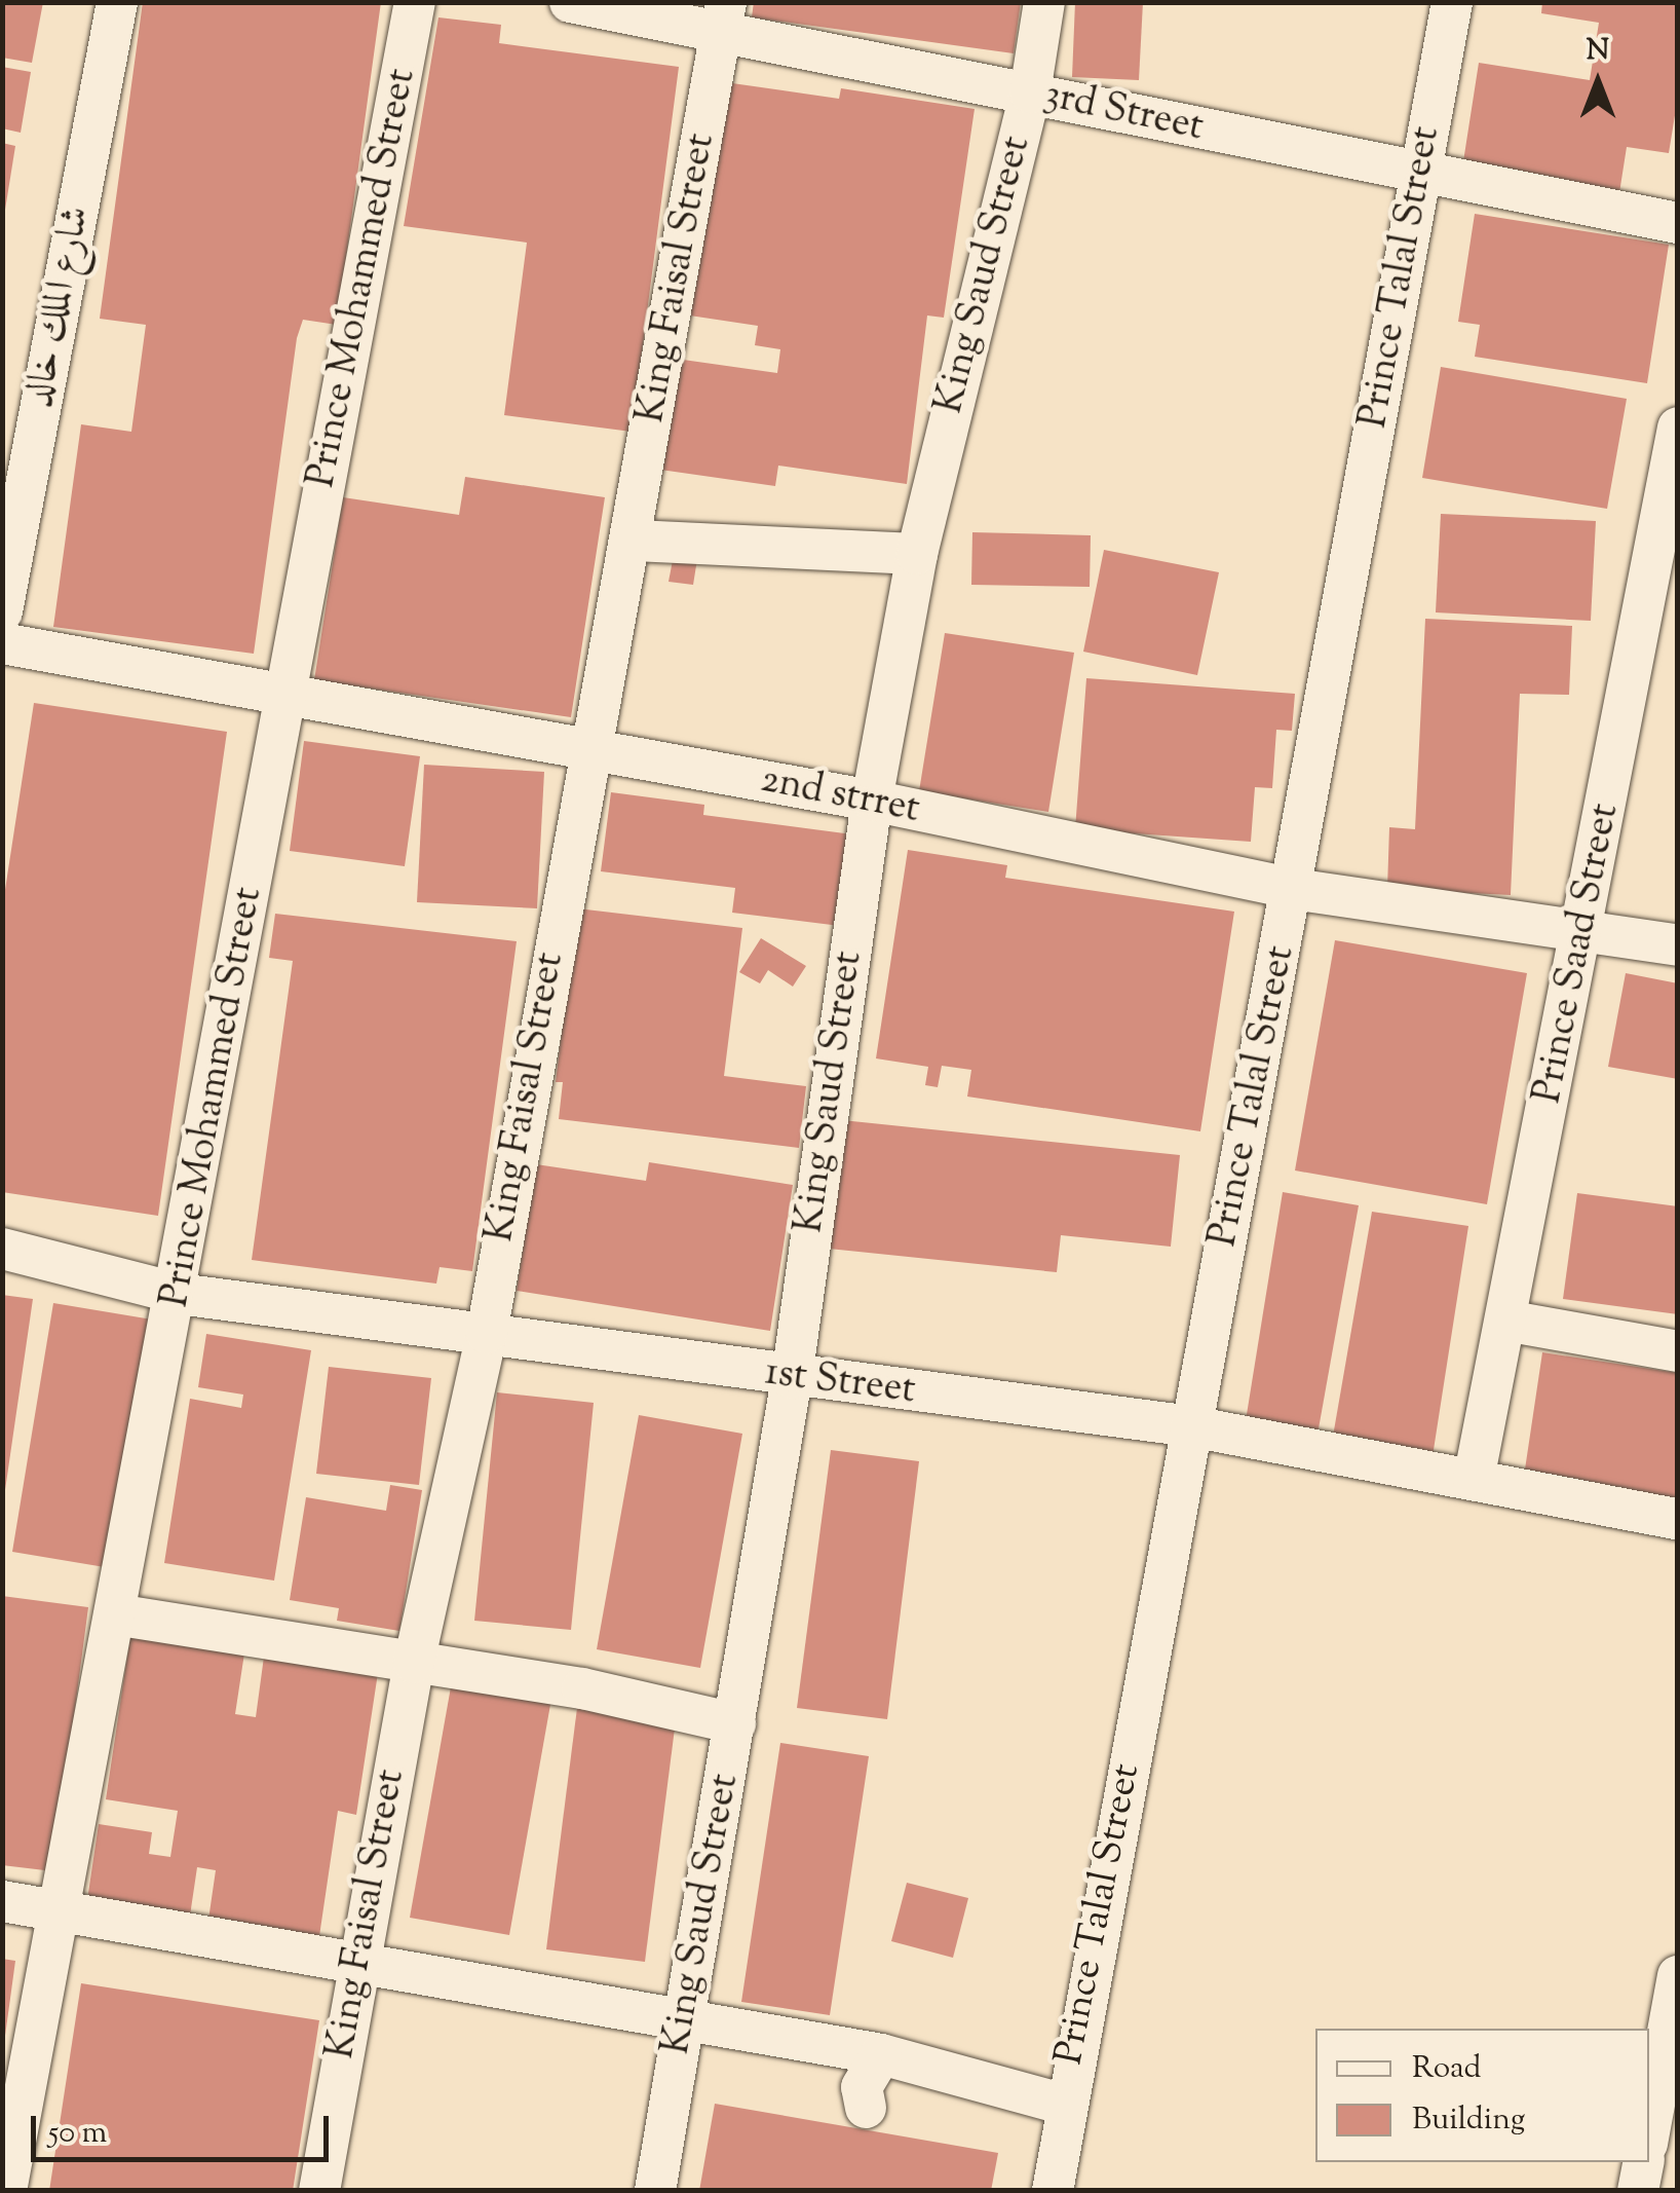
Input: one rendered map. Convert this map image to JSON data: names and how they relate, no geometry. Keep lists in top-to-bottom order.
{
  "streets": {
    "street": [
      "3rd Street",
      "King Saud Street",
      "Prince Talal Street",
      "Prince Mohammed Street",
      "King Faisal Street",
      "شارع الملك خالد",
      "2nd strret",
      "Prince Saad Street",
      "1st Street"
    ]
  },
  "crossings": [
    ["3rd Street", "King Saud Street"],
    ["3rd Street", "Prince Talal Street"],
    ["3rd Street", "King Faisal Street"],
    ["King Saud Street", "2nd strret"],
    ["King Saud Street", "1st Street"],
    ["Prince Talal Street", "2nd strret"],
    ["Prince Talal Street", "1st Street"],
    ["Prince Mohammed Street", "2nd strret"],
    ["Prince Mohammed Street", "1st Street"],
    ["King Faisal Street", "2nd strret"],
    ["King Faisal Street", "1st Street"],
    ["2nd strret", "Prince Saad Street"],
    ["Prince Saad Street", "1st Street"]
  ],
  "legend": ["Road", "Building"],
  "scale_bar": "50 m",
  "north": "top"
}
